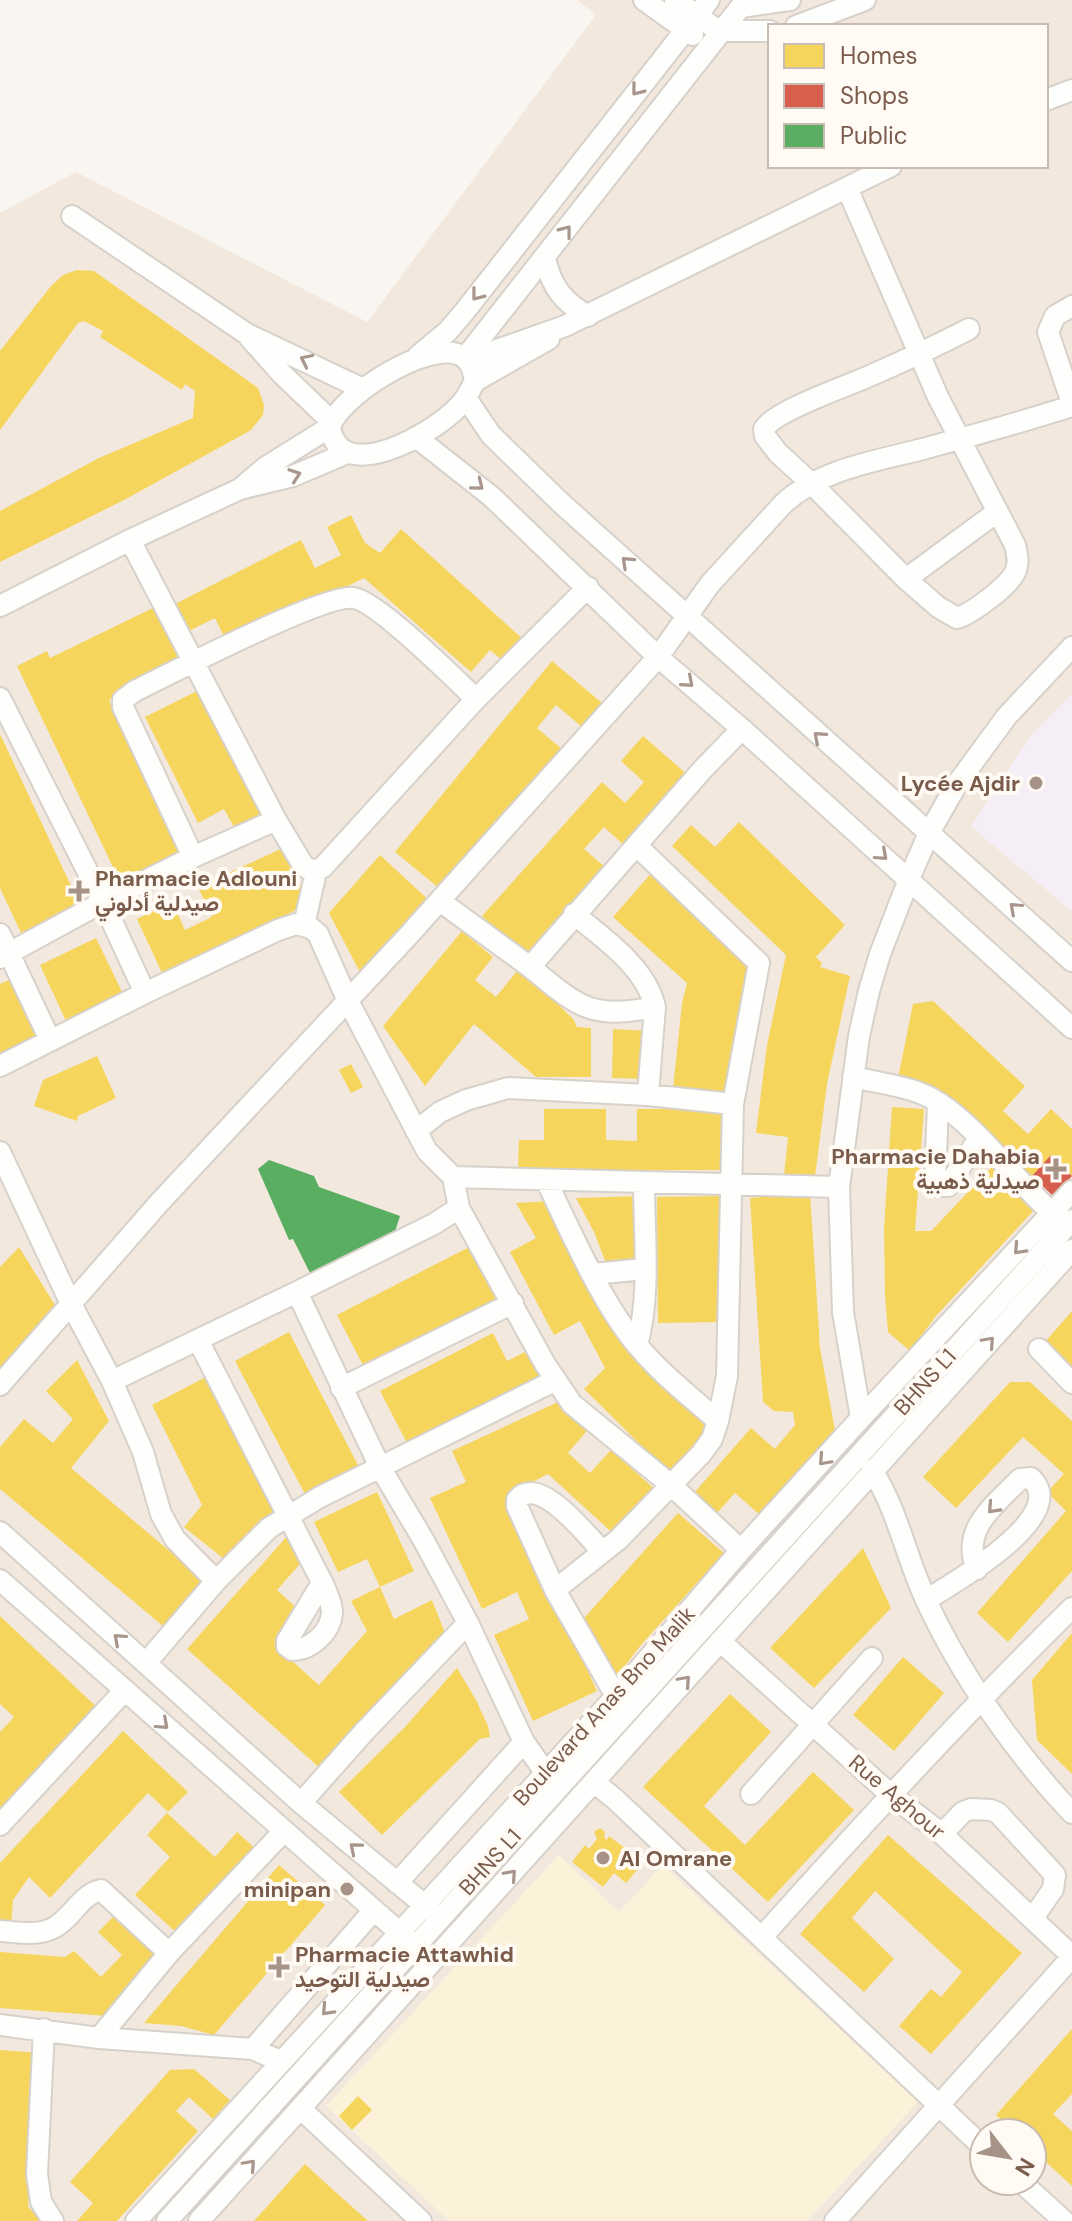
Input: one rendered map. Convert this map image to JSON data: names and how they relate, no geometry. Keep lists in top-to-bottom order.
{
  "streets": {
    "street": ["BHNS L1", "Boulevard Anas Bno Malik", "Rue Aghour"]
  },
  "crossings": [
    ["BHNS L1", "Boulevard Anas Bno Malik"],
    ["Boulevard Anas Bno Malik", "Rue Aghour"]
  ],
  "places": {
    "other": ["Lycée Ajdir", "Al Omrane", "minipan"],
    "health": ["Pharmacie Adlouni صيدلية أدلوني", "Pharmacie Dahabia صيدلية ذهبية", "Pharmacie Attawhid صيدلية التوحيد"]
  },
  "legend": ["Homes", "Shops", "Public"],
  "north": "bottom right"
}
